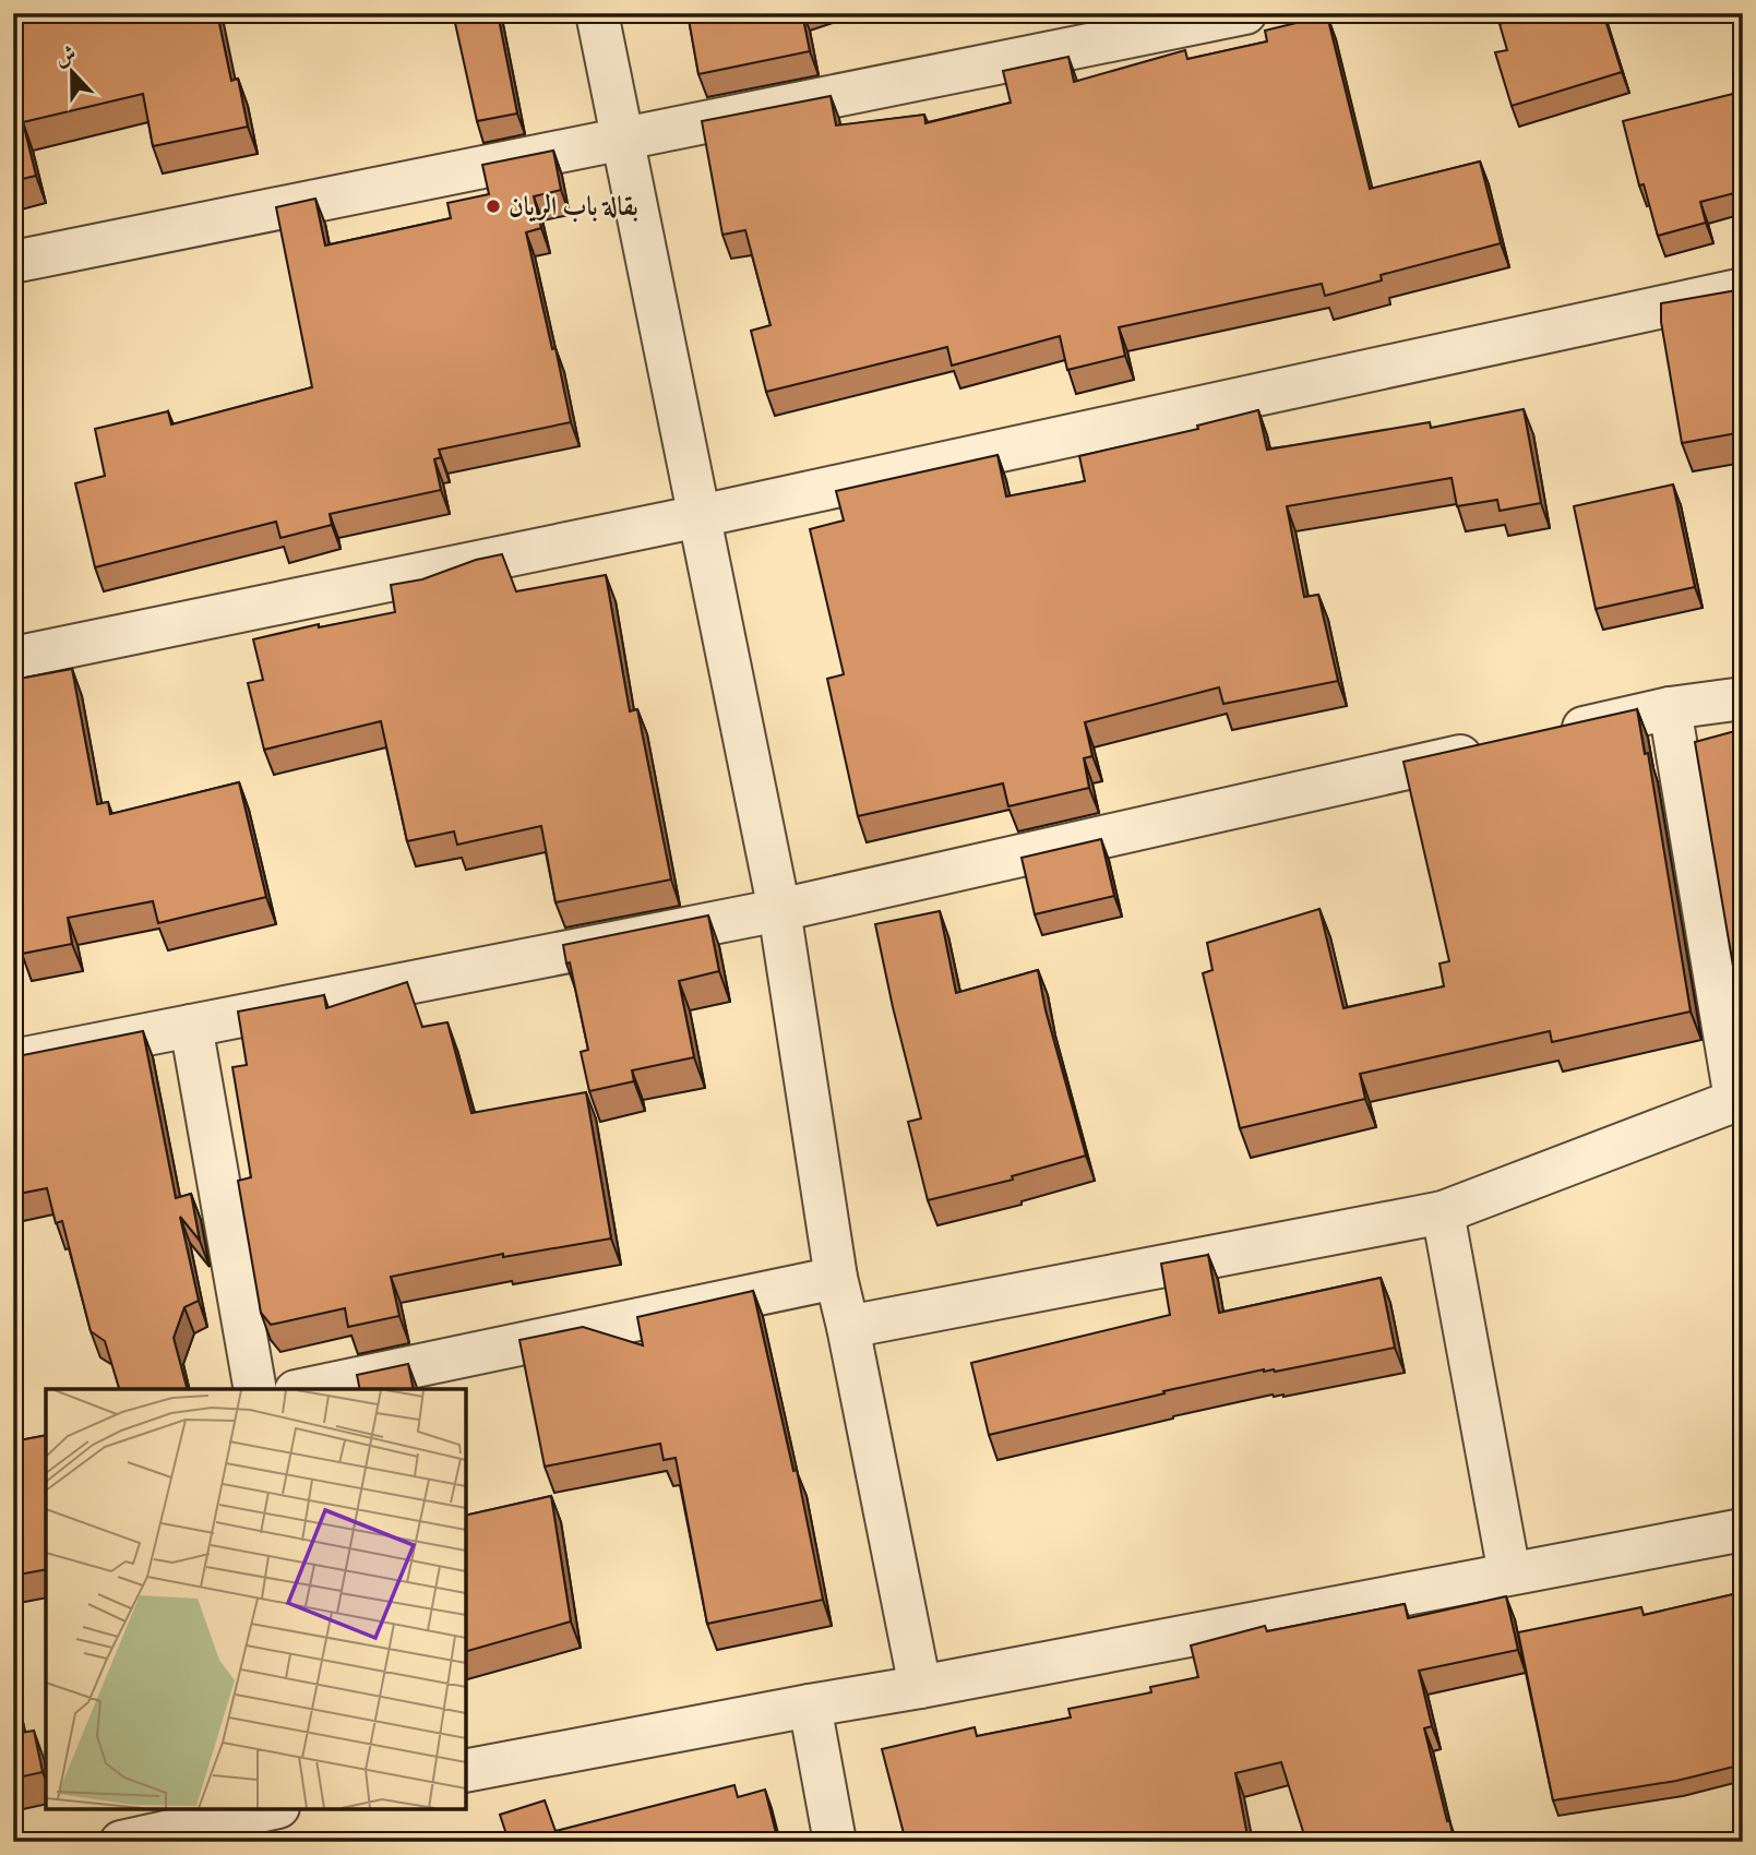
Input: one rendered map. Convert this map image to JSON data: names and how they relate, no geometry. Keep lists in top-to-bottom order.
{
  "places": ["بقالة باب الريان"],
  "north": "top"
}
